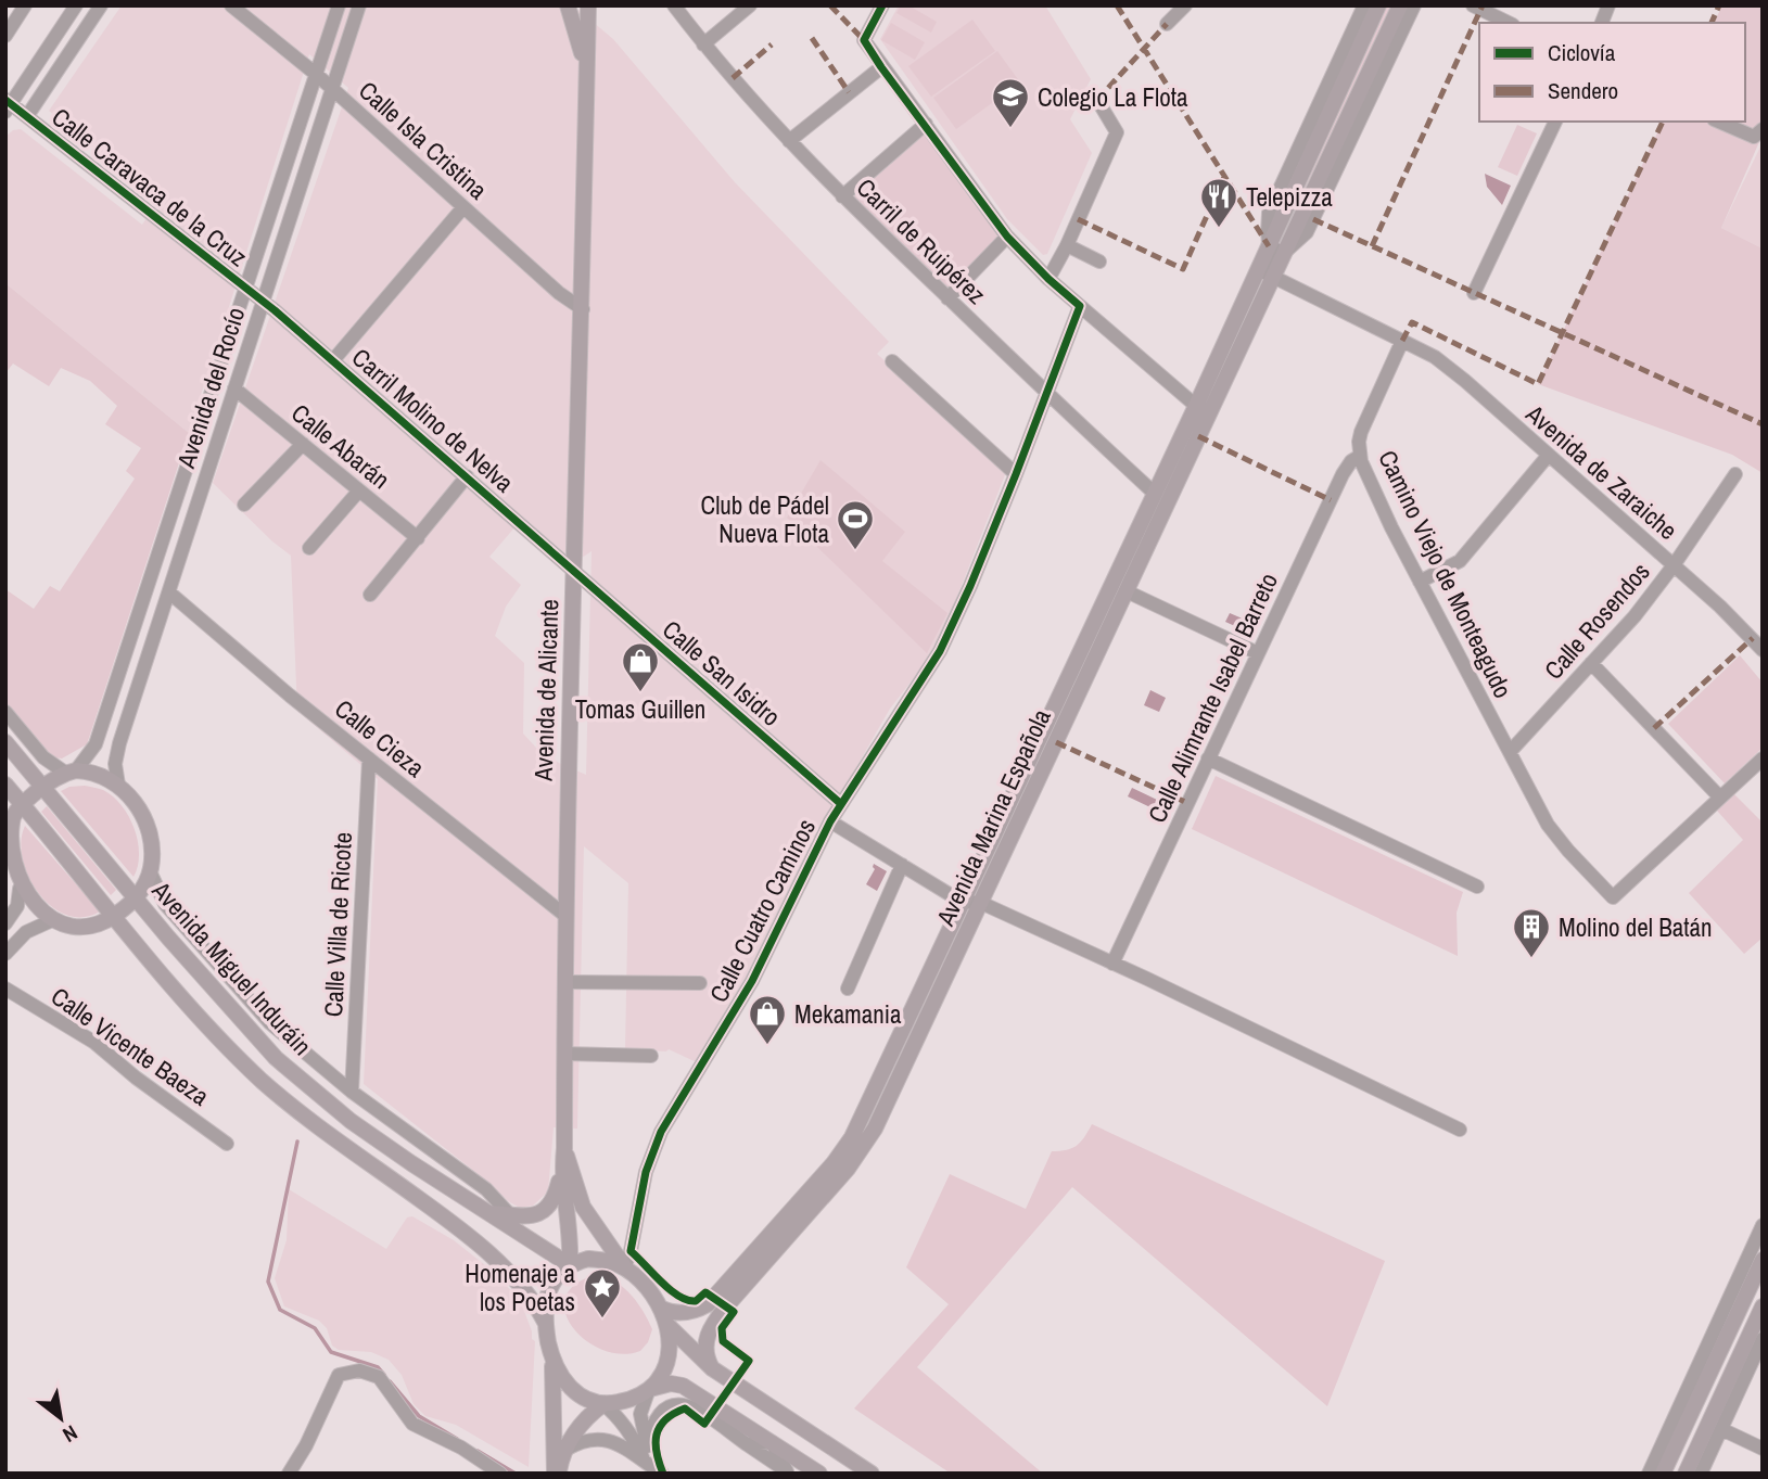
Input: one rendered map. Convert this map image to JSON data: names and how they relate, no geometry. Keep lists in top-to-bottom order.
{
  "streets": {
    "main road": ["Avenida de Alicante", "Avenida Marina Española", "Avenida Miguel Induráin"],
    "street": [
      "Calle Isla Cristina",
      "Calle Caravaca de la Cruz",
      "Carril de Ruipérez",
      "Avenida del Rocío",
      "Carril Molino de Nelva",
      "Calle Abarán",
      "Avenida de Zaraiche",
      "Camino Viejo de Monteagudo",
      "Calle Rosendos",
      "Calle San Isidro",
      "Calle Alimrante Isabel Barreto",
      "Calle Cieza",
      "Calle Cuatro Caminos",
      "Calle Villa de Ricote",
      "Calle Vicente Baeza"
    ]
  },
  "crossings": [
    ["Calle Isla Cristina", "Avenida del Rocío"],
    ["Calle Isla Cristina", "Avenida de Alicante"],
    ["Calle Caravaca de la Cruz", "Avenida del Rocío"],
    ["Calle Caravaca de la Cruz", "Carril Molino de Nelva"],
    ["Carril de Ruipérez", "Avenida Marina Española"],
    ["Carril de Ruipérez", "Calle Cuatro Caminos"],
    ["Avenida del Rocío", "Carril Molino de Nelva"],
    ["Avenida del Rocío", "Calle Abarán"],
    ["Avenida del Rocío", "Calle Cieza"],
    ["Carril Molino de Nelva", "Calle San Isidro"],
    ["Carril Molino de Nelva", "Avenida de Alicante"],
    ["Avenida de Zaraiche", "Camino Viejo de Monteagudo"],
    ["Avenida de Zaraiche", "Calle Rosendos"],
    ["Camino Viejo de Monteagudo", "Calle Rosendos"],
    ["Camino Viejo de Monteagudo", "Calle Alimrante Isabel Barreto"],
    ["Calle San Isidro", "Avenida de Alicante"],
    ["Calle San Isidro", "Calle Cuatro Caminos"],
    ["Avenida de Alicante", "Calle Cieza"],
    ["Avenida de Alicante", "Avenida Marina Española"],
    ["Avenida de Alicante", "Calle Cuatro Caminos"],
    ["Avenida de Alicante", "Avenida Miguel Induráin"],
    ["Calle Cieza", "Calle Villa de Ricote"],
    ["Avenida Marina Española", "Calle Cuatro Caminos"],
    ["Avenida Marina Española", "Avenida Miguel Induráin"],
    ["Calle Cuatro Caminos", "Avenida Miguel Induráin"]
  ],
  "places": {
    "school or university": ["Colegio La Flota"],
    "restaurant": ["Telepizza"],
    "sports": ["Club de Pádel Nueva Flota"],
    "shop": ["Tomas Guillen", "Mekamania"],
    "building": ["Molino del Batán"],
    "place": ["Homenaje a los Poetas"]
  },
  "legend": ["Ciclovía", "Sendero"],
  "north": "bottom right"
}
